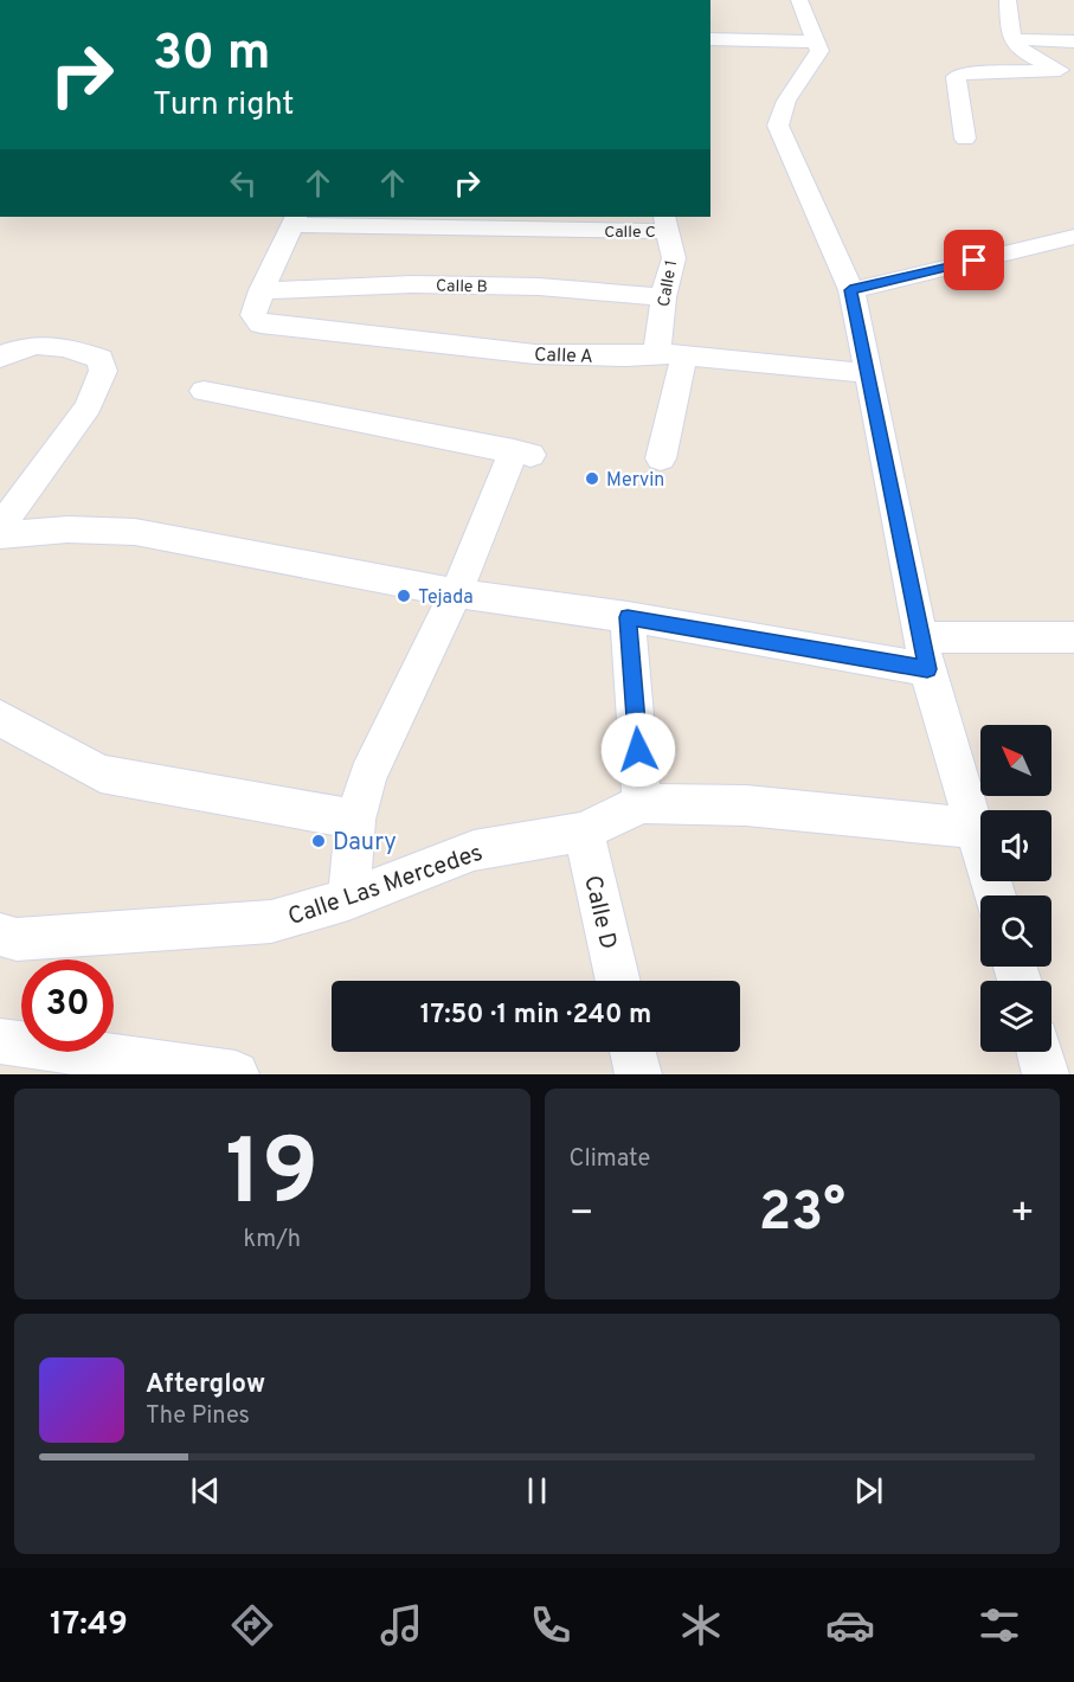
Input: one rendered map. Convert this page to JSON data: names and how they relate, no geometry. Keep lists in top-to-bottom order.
{
  "streets": {
    "street": [
      "Calle C",
      "Calle 1",
      "Calle B",
      "Calle A",
      "Calle Las Mercedes",
      "Calle D"
    ]
  },
  "crossings": [
    ["Calle C", "Calle 1"],
    ["Calle 1", "Calle B"],
    ["Calle 1", "Calle A"],
    ["Calle B", "Calle A"],
    ["Calle Las Mercedes", "Calle D"]
  ],
  "places": ["Mervin", "Tejada", "Daury"],
  "north": "top left",
  "page": {
    "turn": ["30 m", "Turn right"],
    "limit": "30",
    "trip": "17:50 · 1 min · 240 m",
    "tile": [
      ["19", "km/h"],
      "Climate"
    ],
    "heat": ["−", "23°", "+"],
    "song": ["Afterglow", "The Pines"],
    "tabs": "17:49"
  }
}
